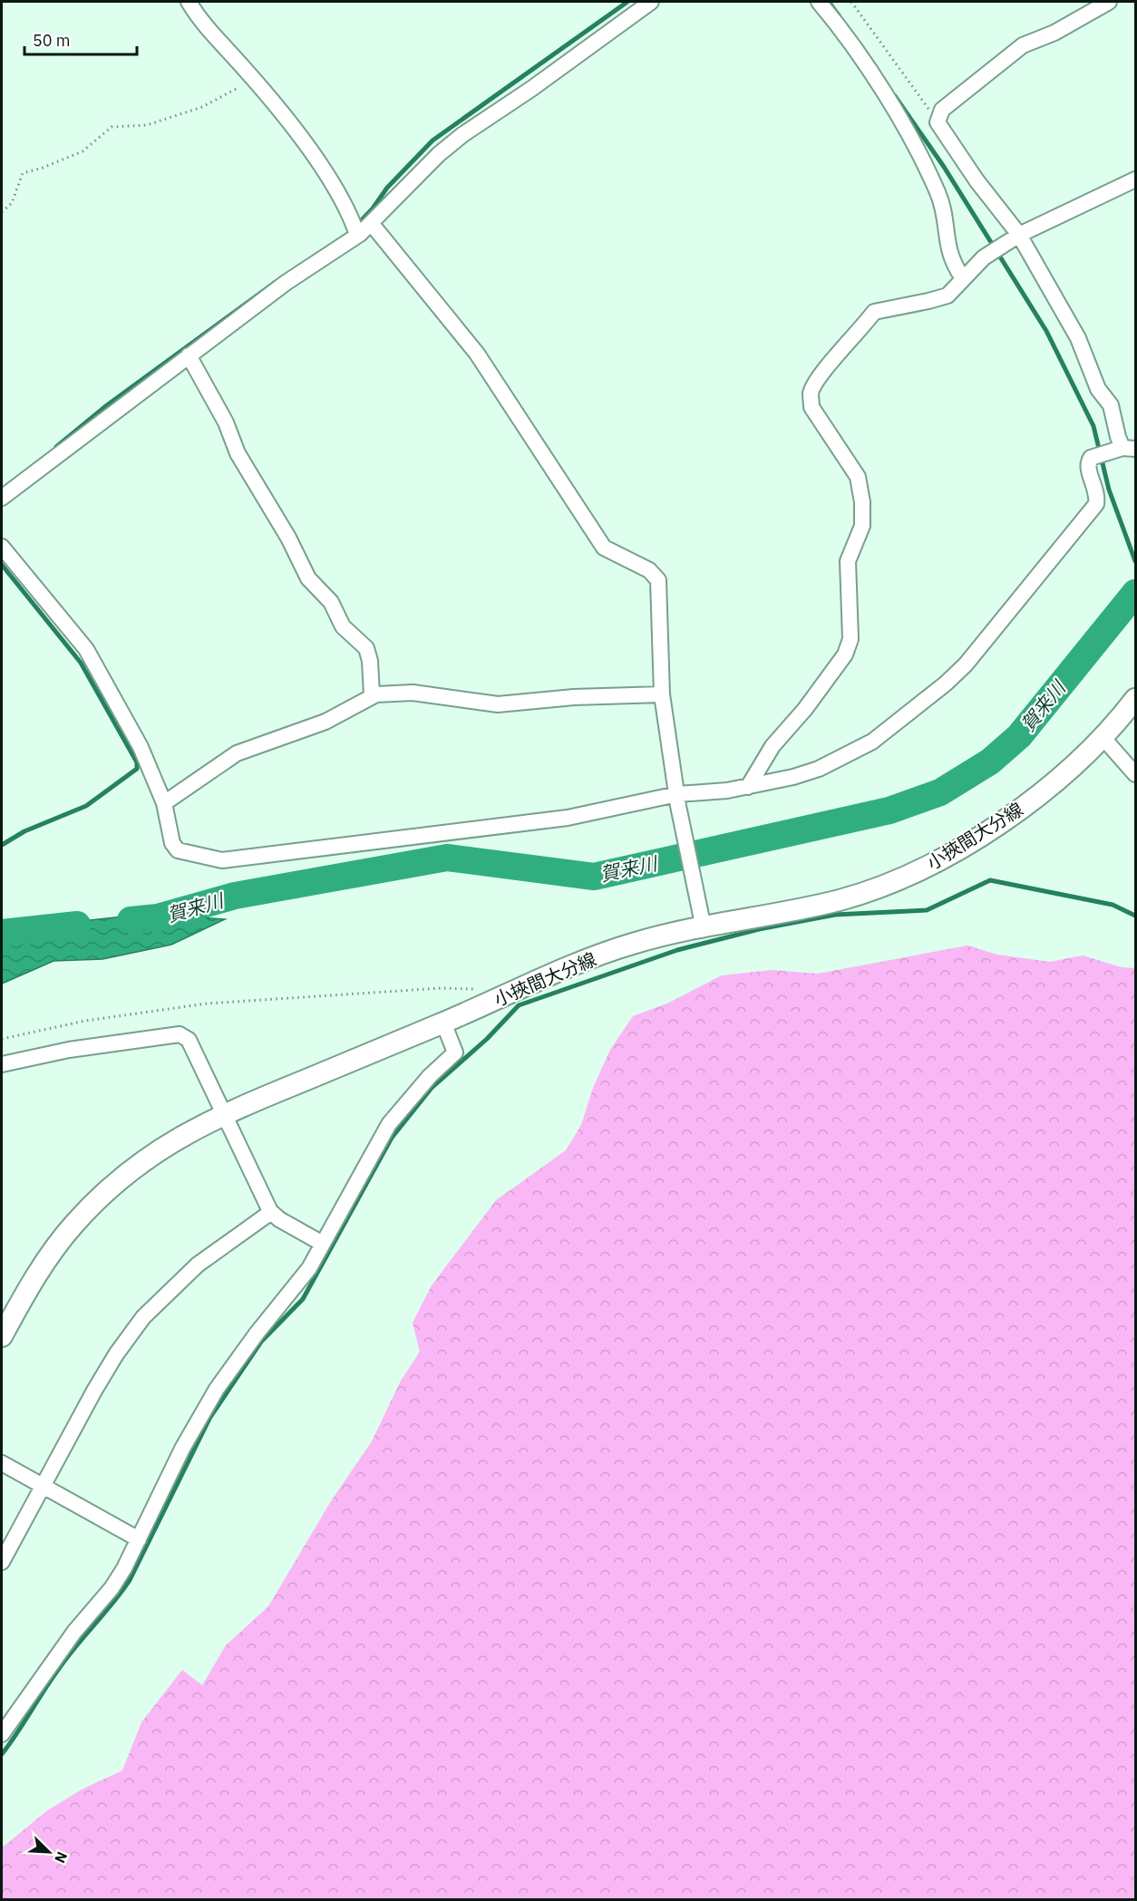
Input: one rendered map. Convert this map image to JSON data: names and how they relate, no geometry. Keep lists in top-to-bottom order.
{
  "streets": {
    "main road": ["小挾間大分線"]
  },
  "water": ["賀来川"],
  "scale_bar": "50 m",
  "north": "bottom right"
}
